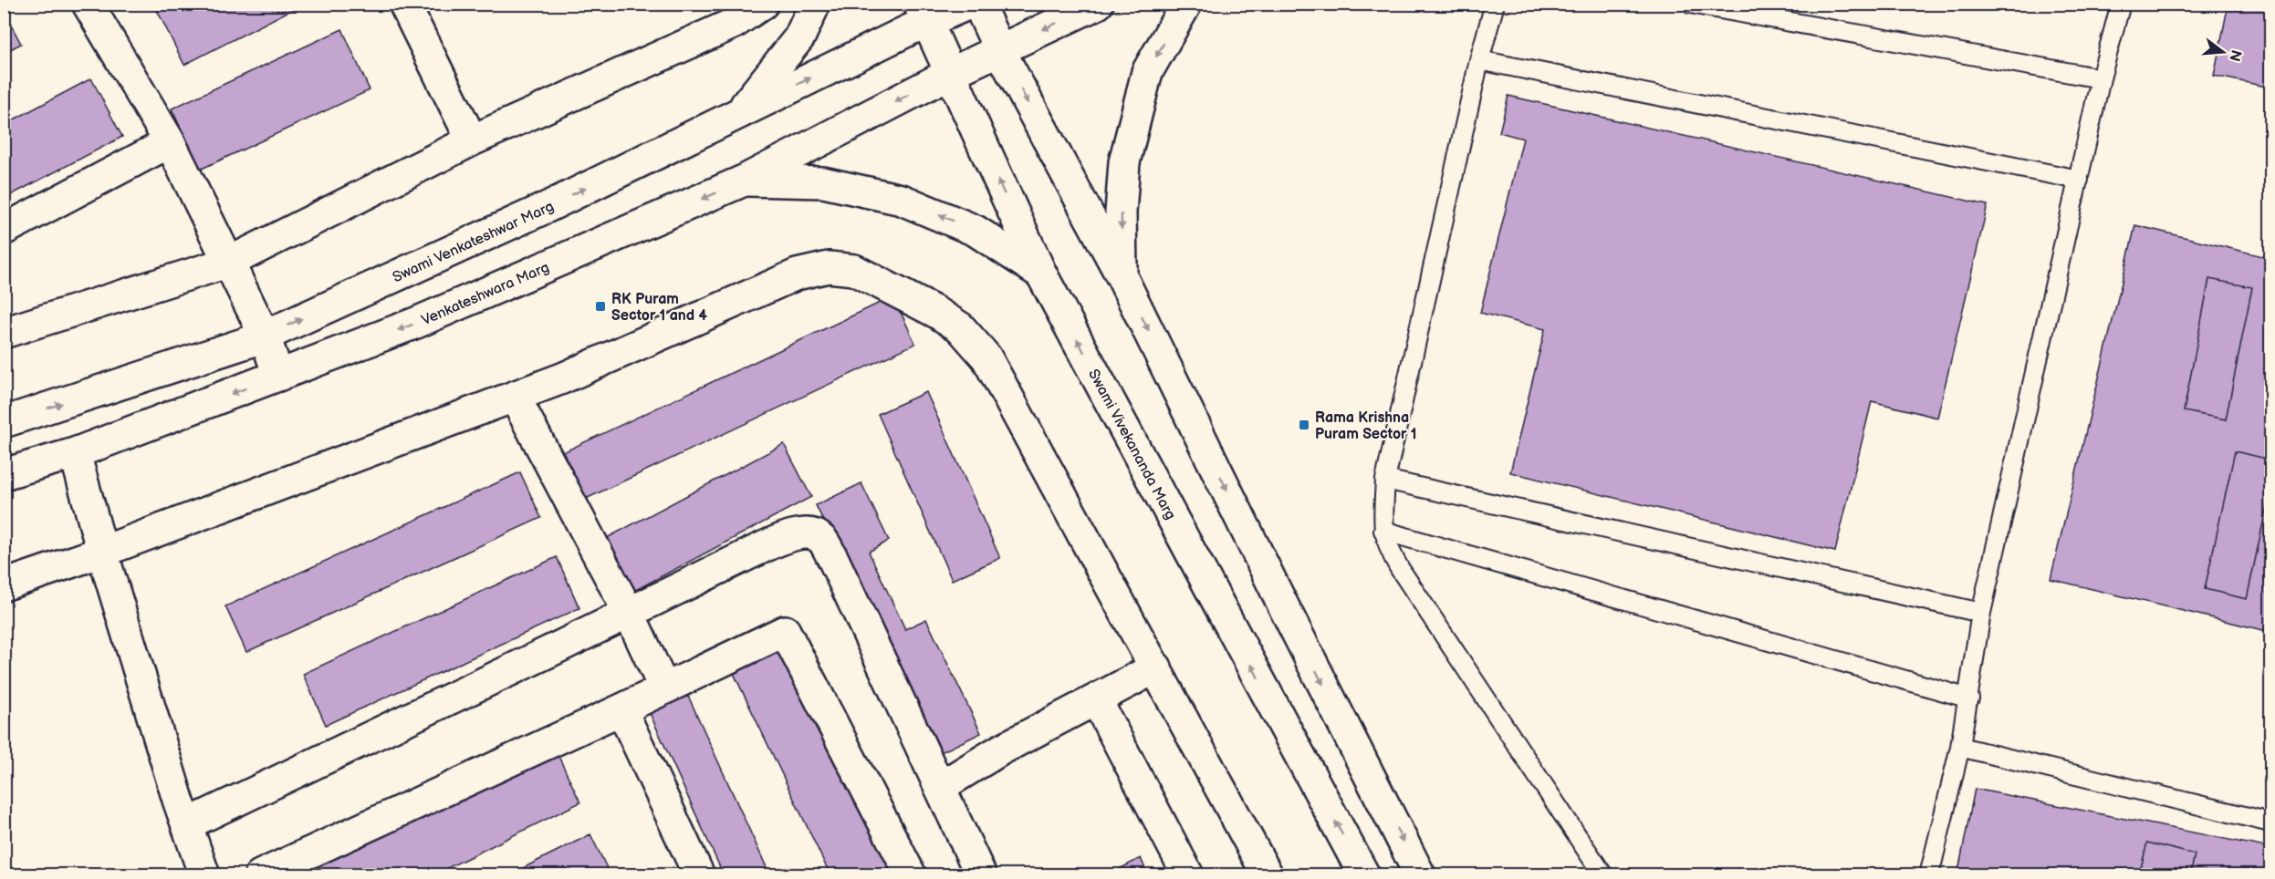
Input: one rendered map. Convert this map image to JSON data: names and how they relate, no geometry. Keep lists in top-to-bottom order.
{
  "streets": {
    "street": ["Swami Venkateshwar Marg", "Venkateshwara Marg", "Swami Vivekananda Marg"]
  },
  "crossings": [
    ["Swami Venkateshwar Marg", "Swami Vivekananda Marg"],
    ["Venkateshwara Marg", "Swami Vivekananda Marg"]
  ],
  "places": {
    "transit": ["RK Puram Sector 1 and 4", "Rama Krishna Puram Sector 1"]
  },
  "north": "right"
}
